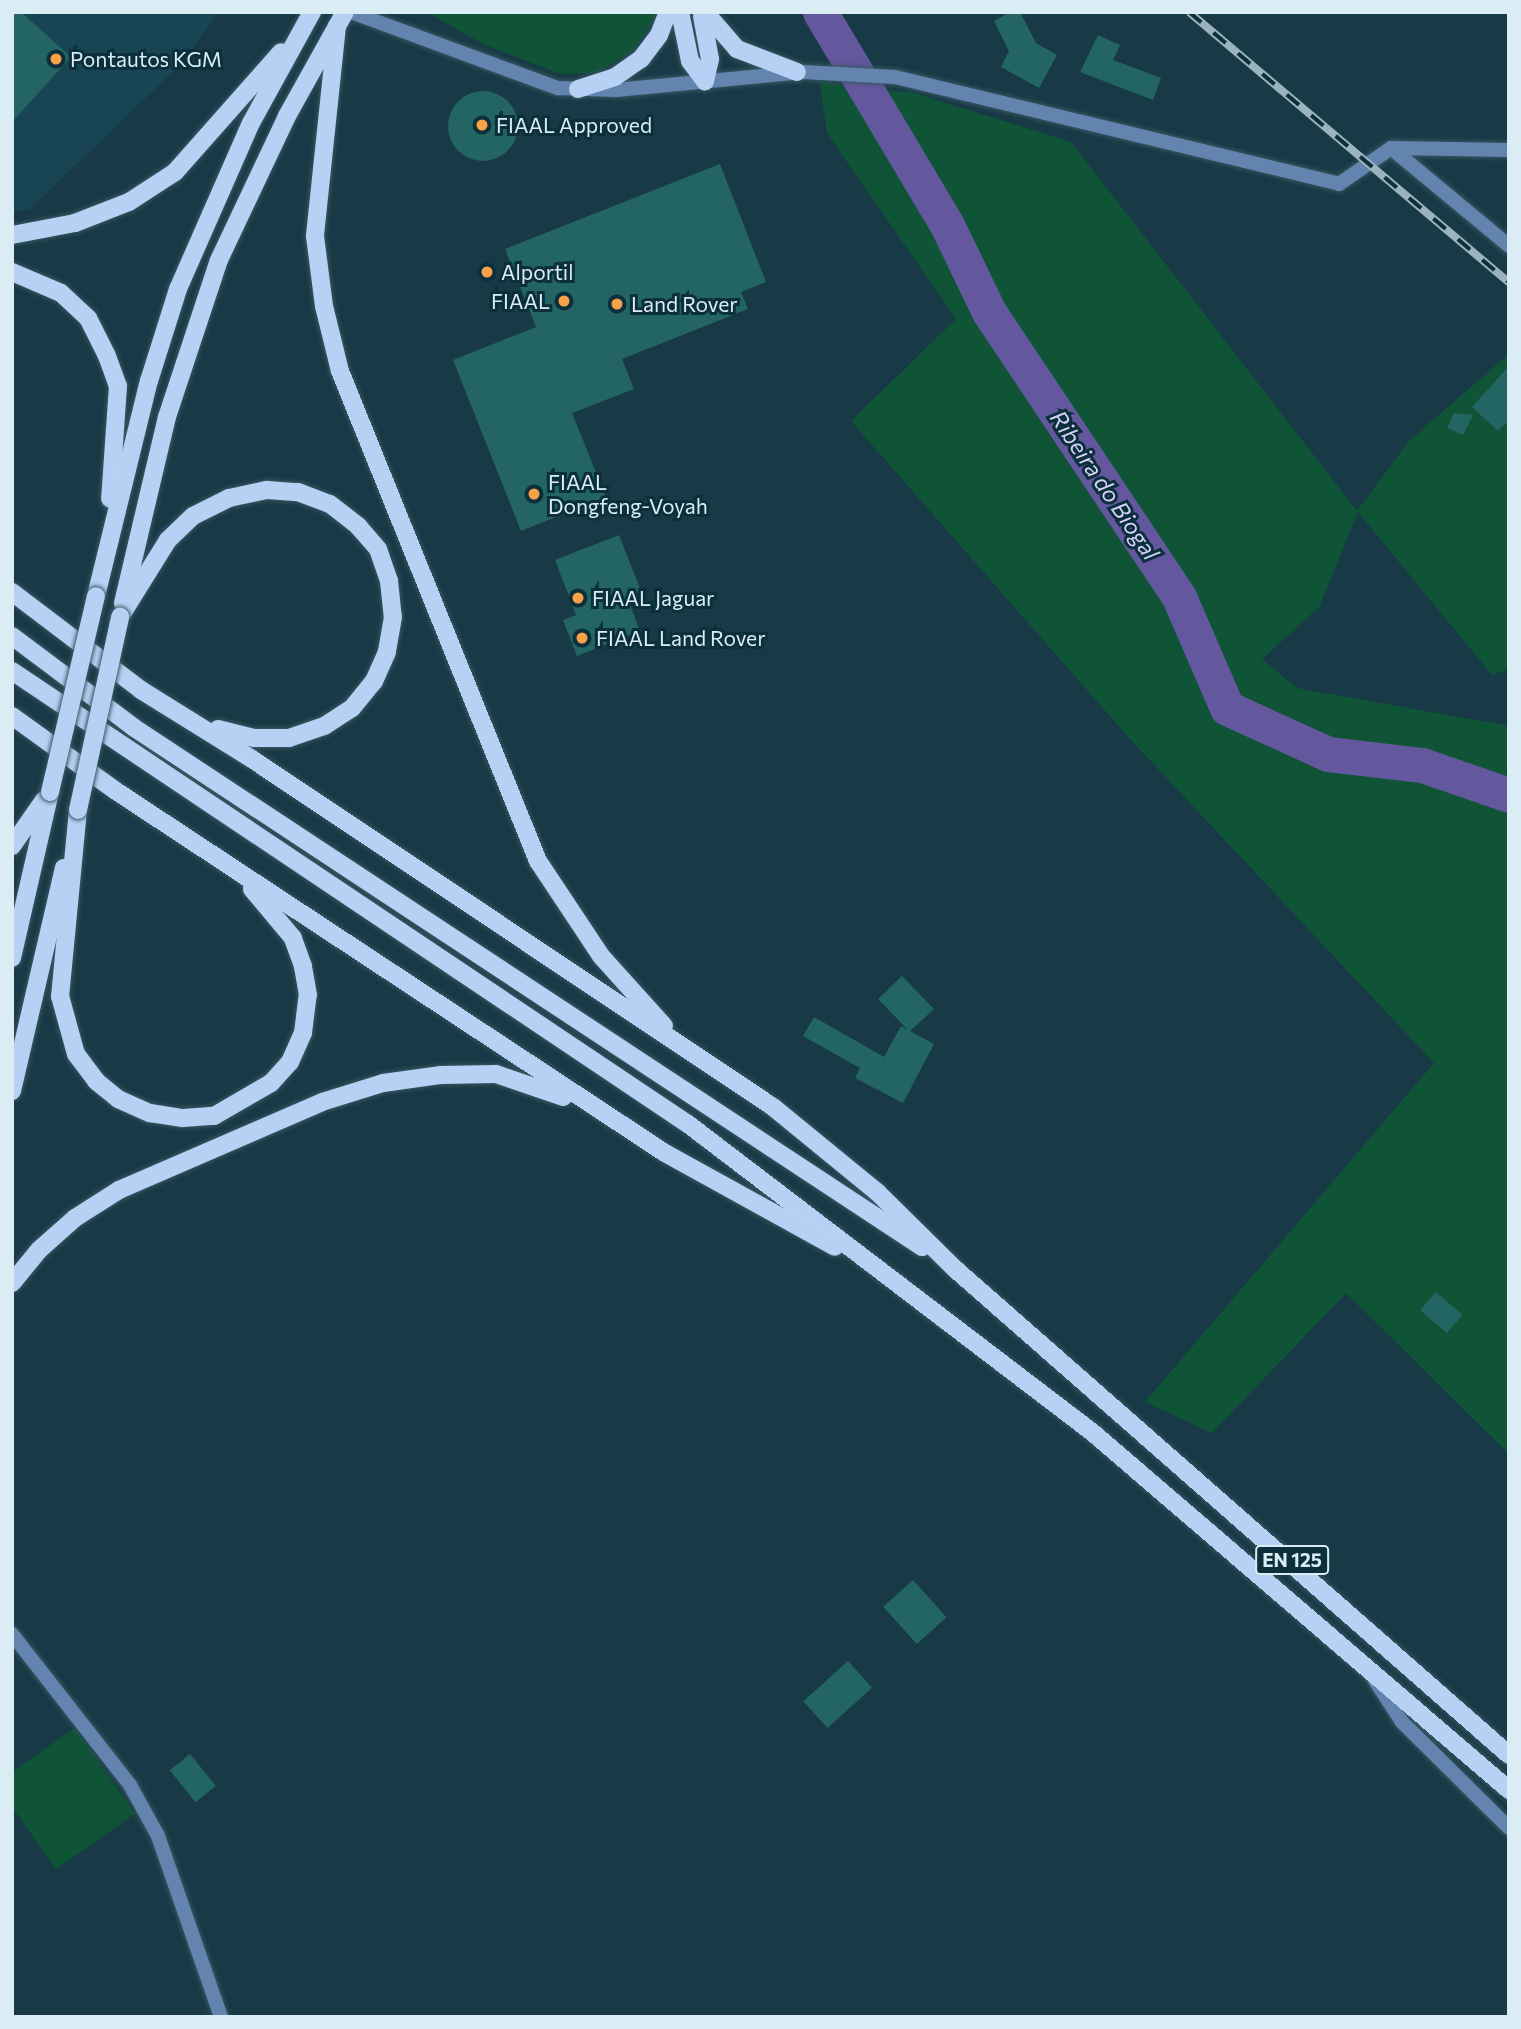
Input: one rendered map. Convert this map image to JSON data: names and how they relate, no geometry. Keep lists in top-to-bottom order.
{
  "streets": {
    "main road": ["EN 125"]
  },
  "water": ["Ribeira do Biogal"],
  "places": [
    "Pontautos KGM",
    "FIAAL Approved",
    "Alportil",
    "FIAAL",
    "Land Rover",
    "FIAAL Dongfeng-Voyah",
    "FIAAL Jaguar",
    "FIAAL Land Rover"
  ]
}
